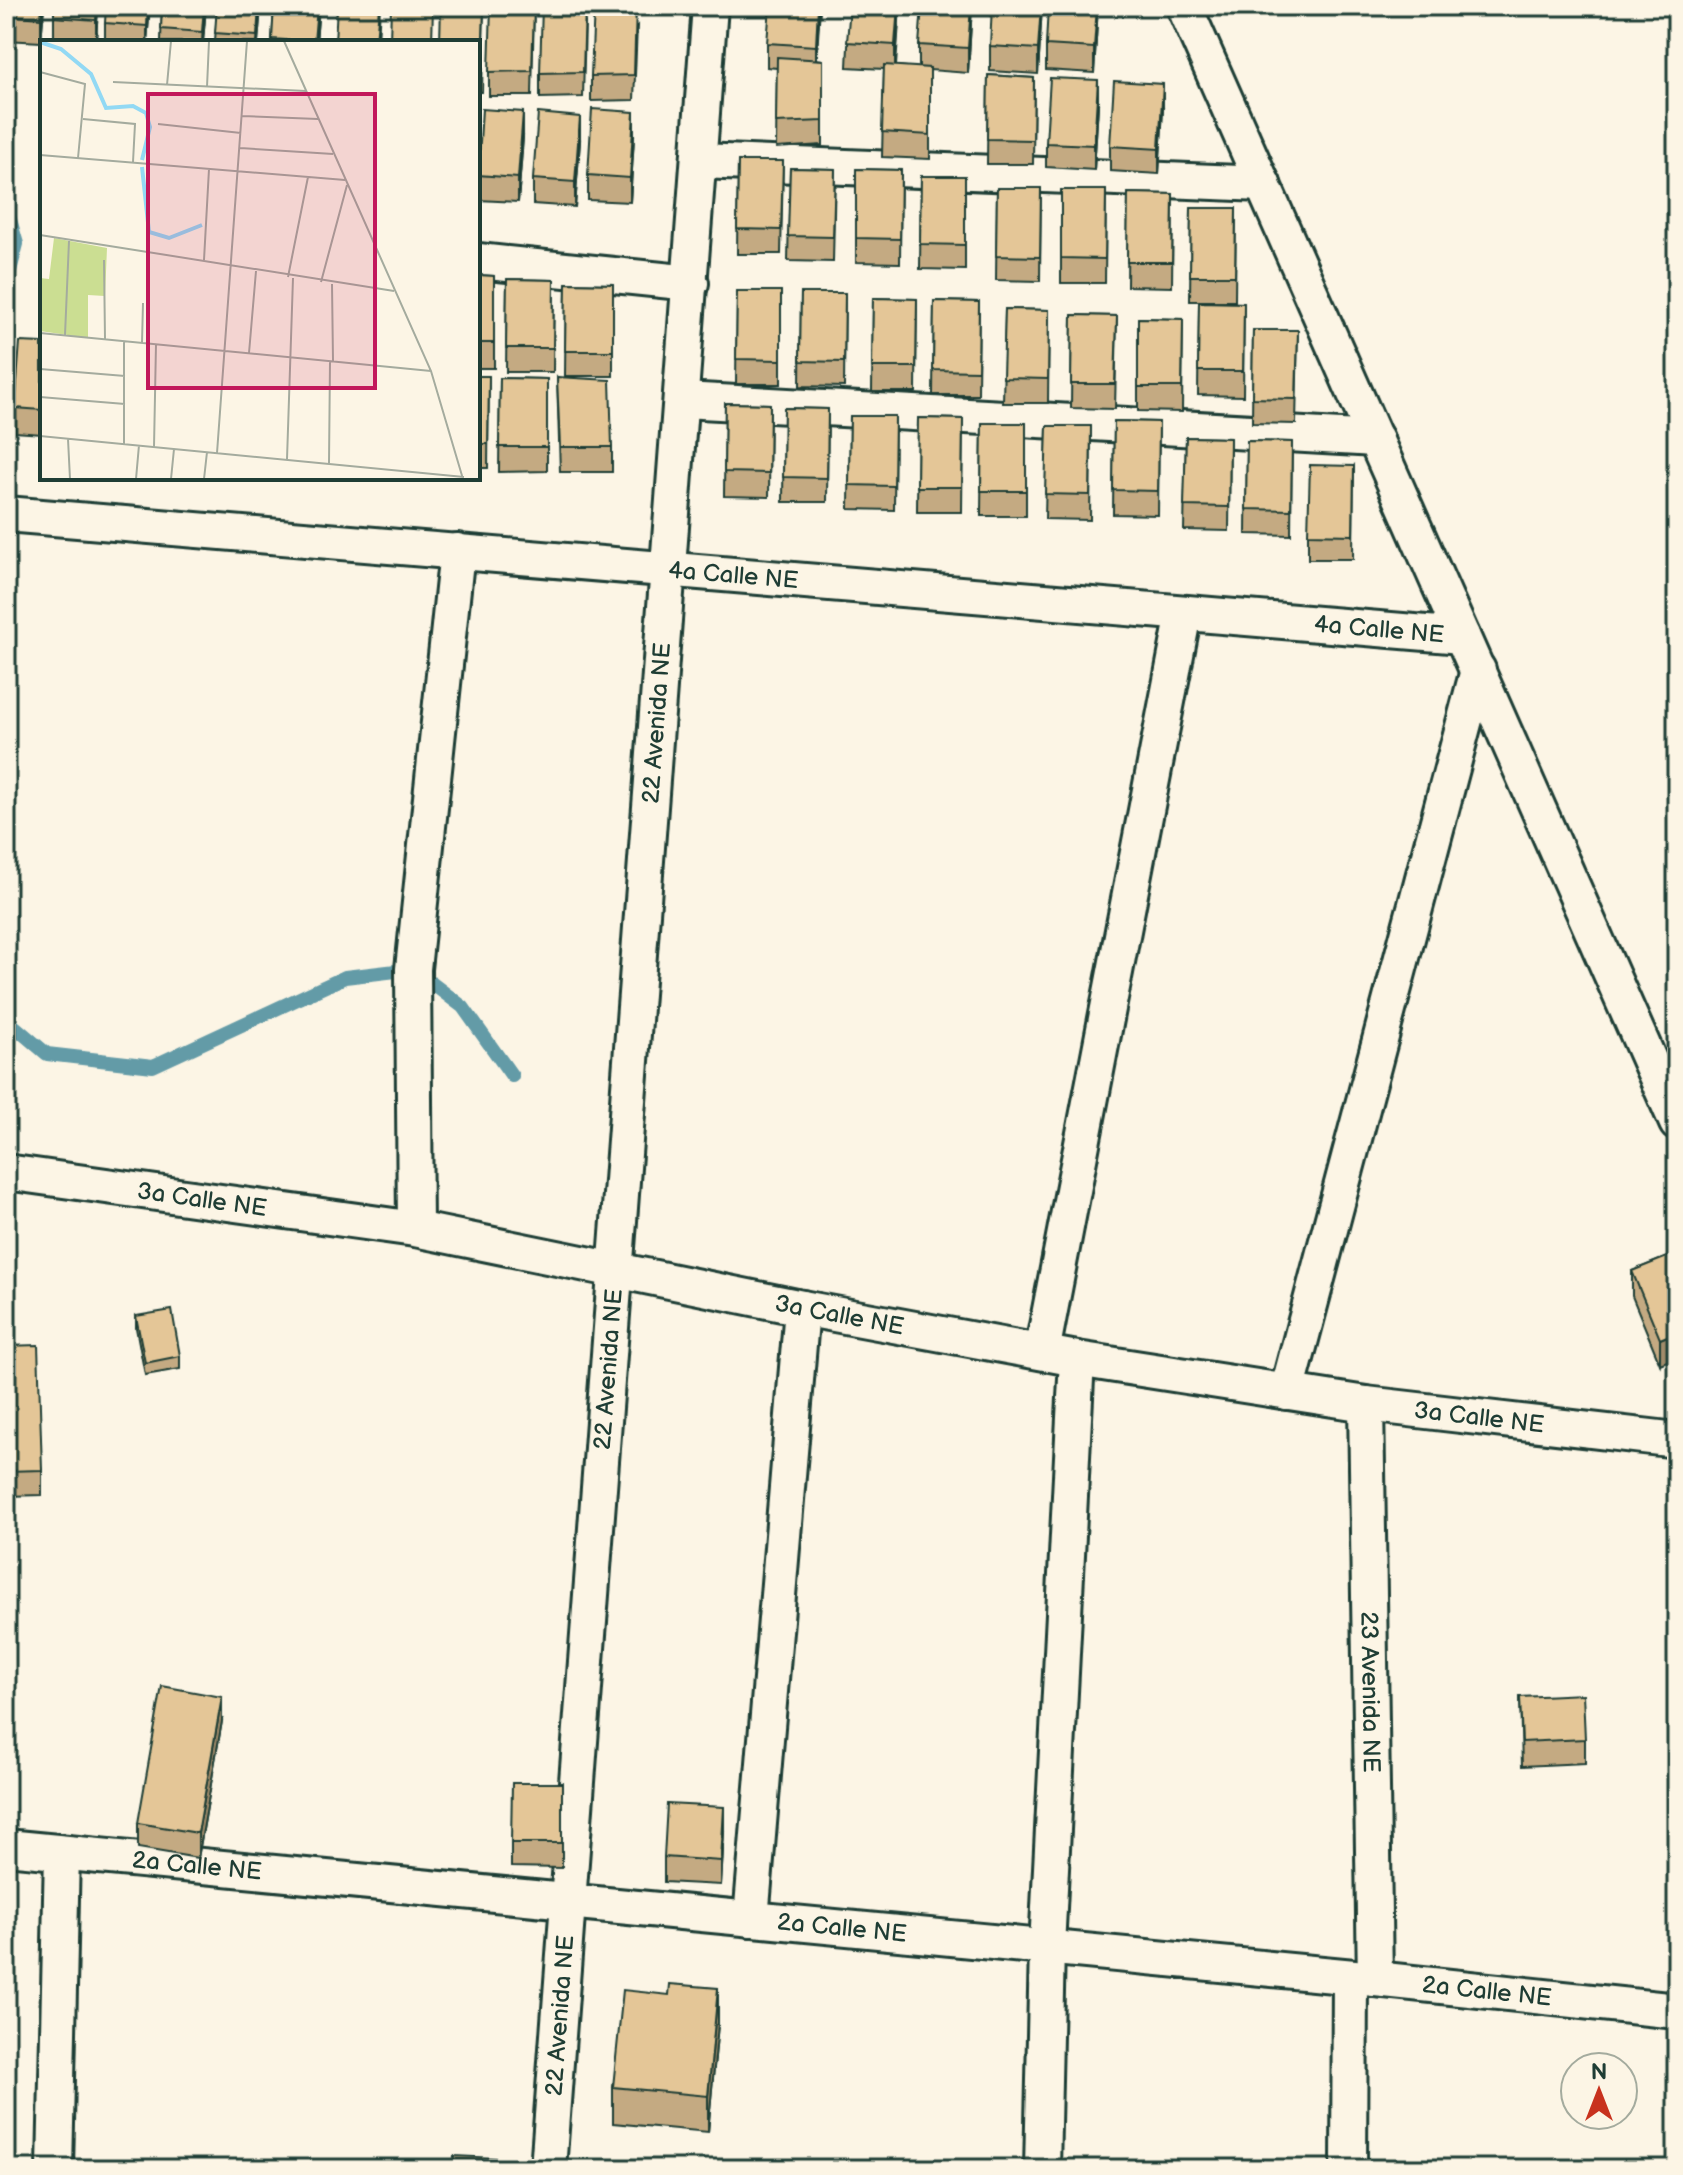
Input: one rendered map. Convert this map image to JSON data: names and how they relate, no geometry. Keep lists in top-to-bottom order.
{
  "streets": {
    "street": [
      "4a Calle NE",
      "22 Avenida NE",
      "3a Calle NE",
      "23 Avenida NE",
      "2a Calle NE"
    ]
  },
  "crossings": [
    ["4a Calle NE", "22 Avenida NE"],
    ["22 Avenida NE", "3a Calle NE"],
    ["22 Avenida NE", "2a Calle NE"],
    ["3a Calle NE", "23 Avenida NE"],
    ["23 Avenida NE", "2a Calle NE"]
  ],
  "north": "top"
}
